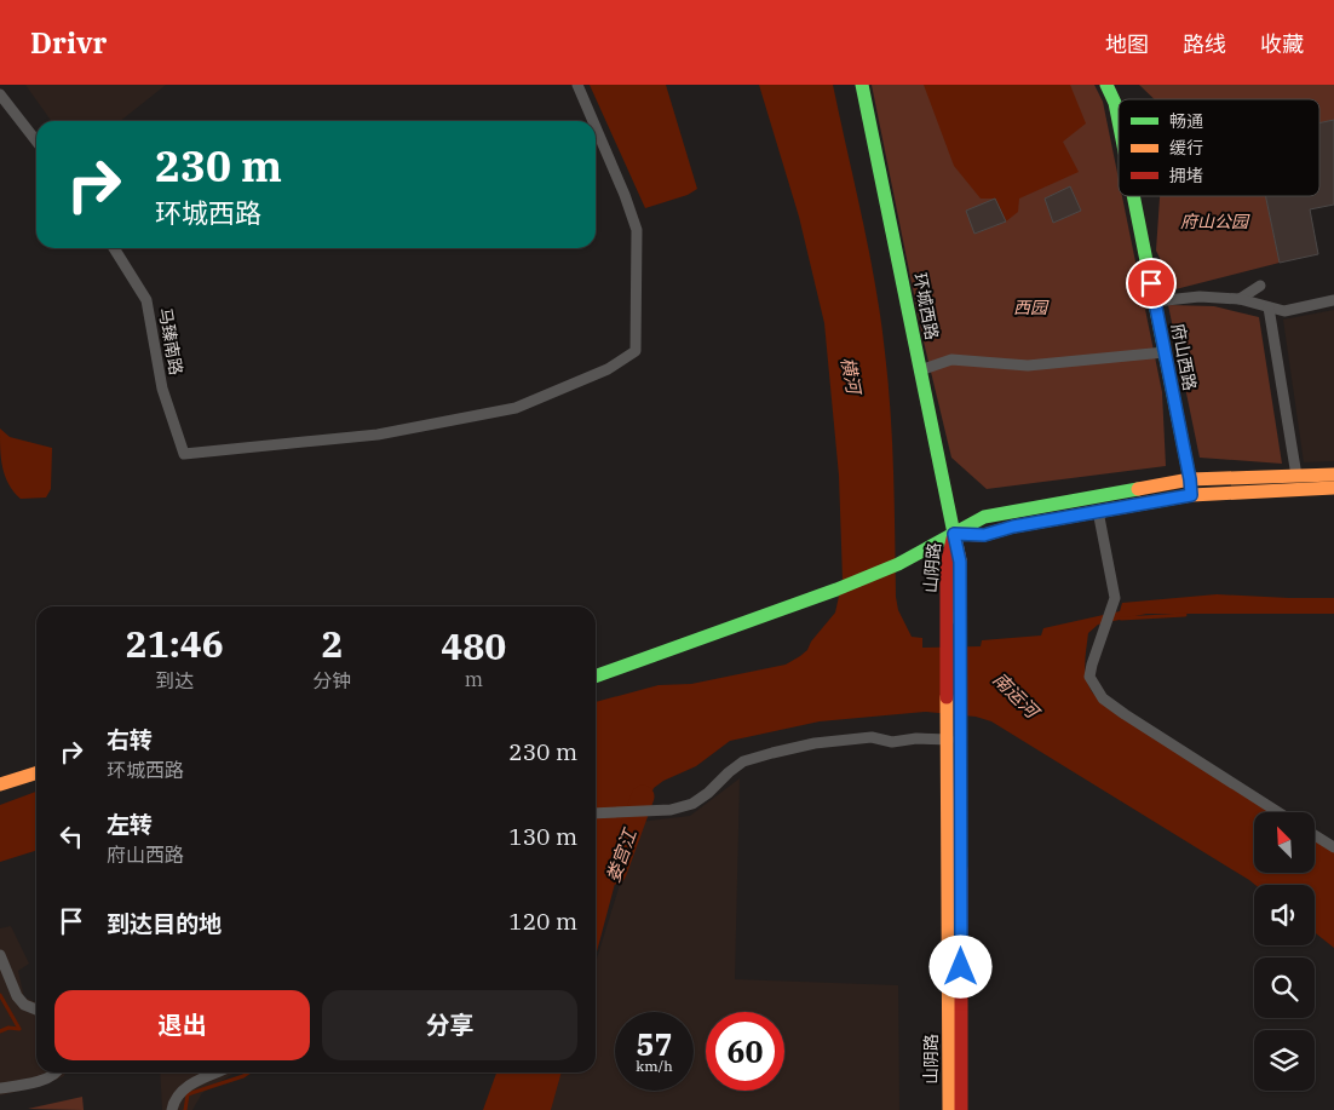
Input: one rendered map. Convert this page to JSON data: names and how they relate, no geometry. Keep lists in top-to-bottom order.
{
  "streets": {
    "main road": ["环城西路", "府山西路", "山阴路"],
    "street": ["马臻南路"]
  },
  "crossings": [
    ["环城西路", "山阴路"]
  ],
  "water": ["横河", "南运河", "娄宫江"],
  "parks": ["府山公园", "西园"],
  "legend": ["畅通", "缓行", "拥堵"],
  "north": "top left",
  "page": {
    "header": "Drivr",
    "nav": ["地图", "路线", "收藏"],
    "turn": ["230 m", "环城西路"],
    "eta": [
      "21:46",
      "到达",
      "2",
      "分钟",
      "480",
      "m"
    ],
    "list": [
      {
        "name": "右转",
        "note": "环城西路",
        "value": "230 m"
      },
      {
        "name": "左转",
        "note": "府山西路",
        "value": "130 m"
      },
      {
        "name": "到达目的地",
        "value": "120 m"
      }
    ],
    "buttons": ["退出", "分享"],
    "speed": "57 km/h",
    "limit": "60"
  }
}
